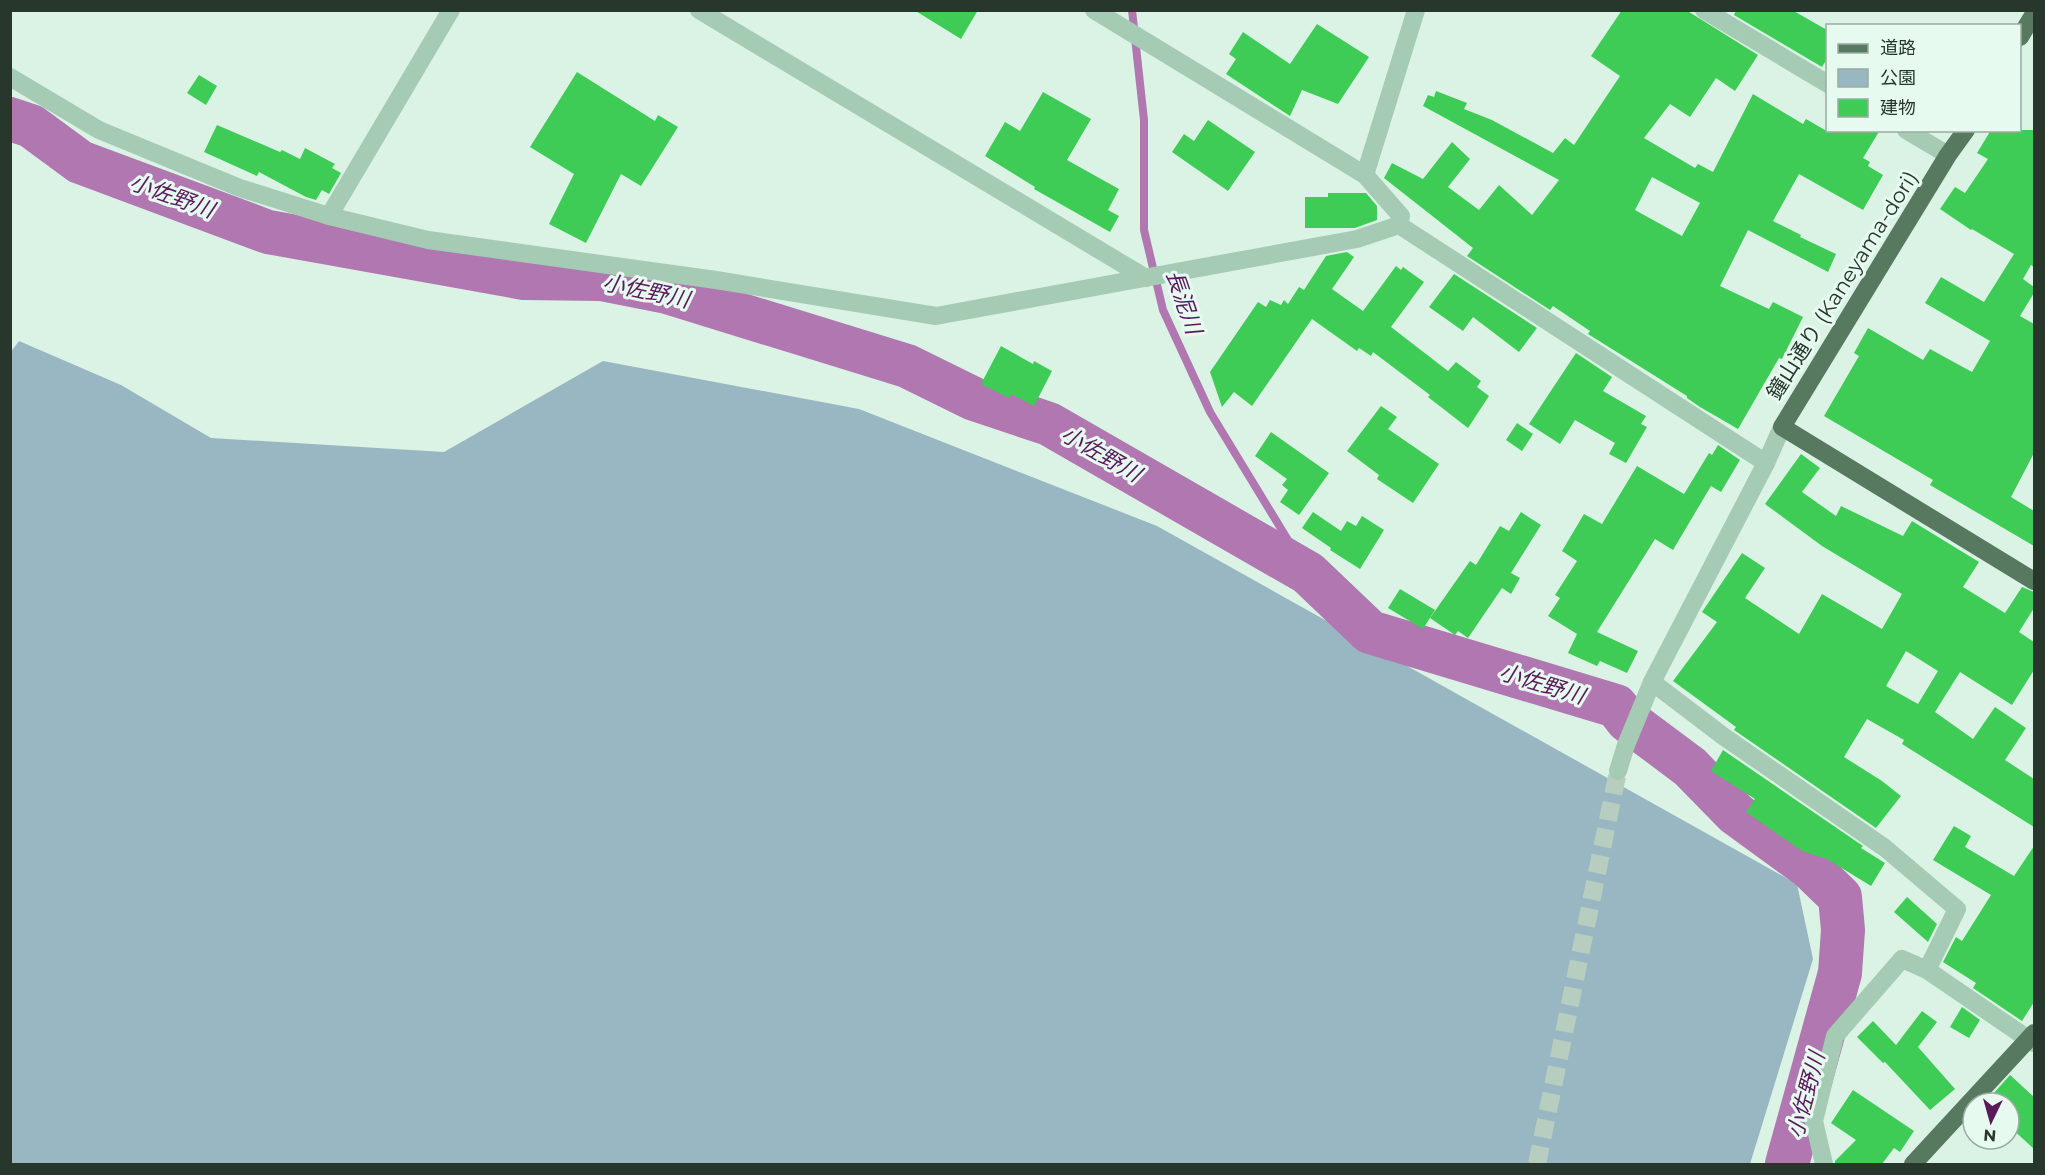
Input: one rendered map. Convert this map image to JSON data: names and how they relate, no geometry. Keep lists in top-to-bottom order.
{
  "streets": {
    "main road": ["鐘山通り (Kaneyama-dori)"]
  },
  "water": ["小佐野川", "長泥川"],
  "legend": ["道路", "公園", "建物"],
  "north": "bottom"
}
